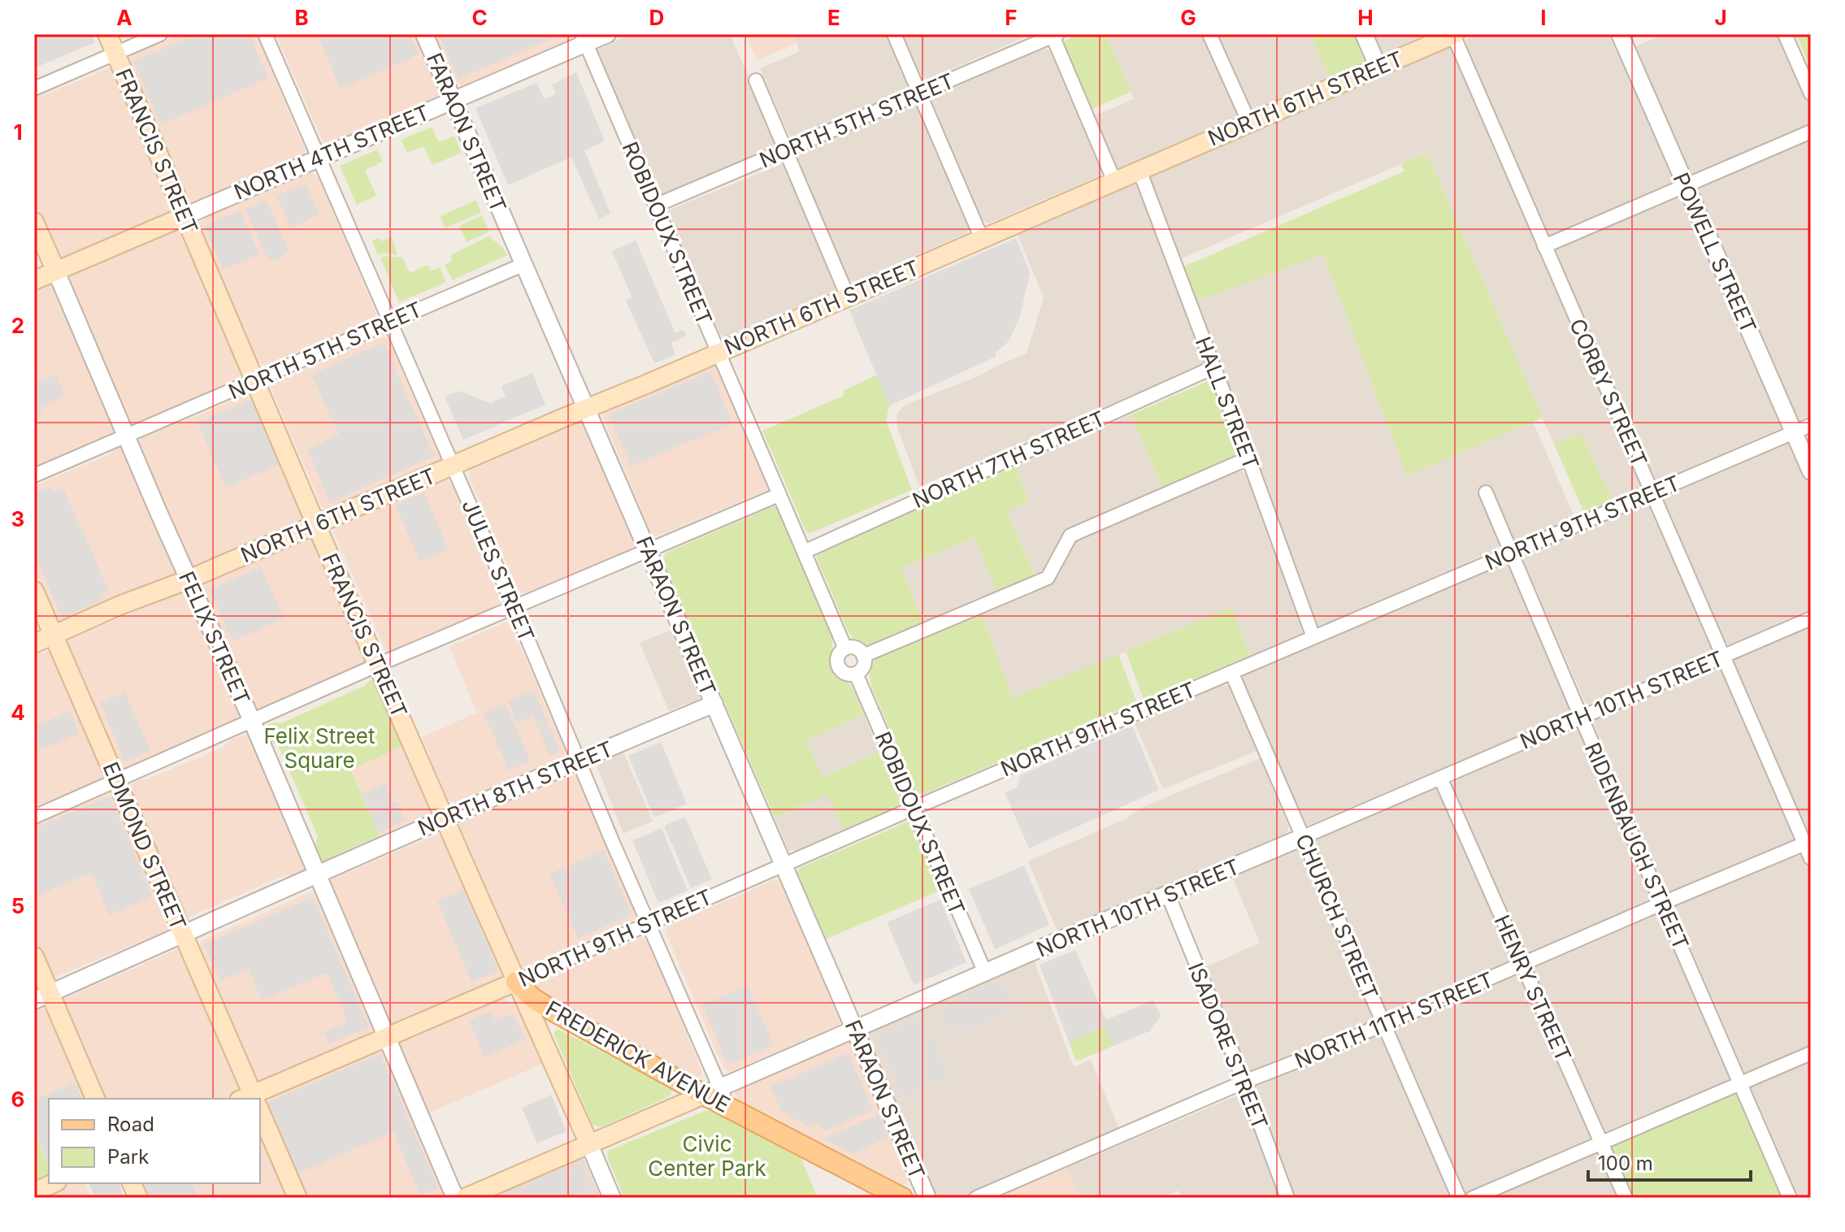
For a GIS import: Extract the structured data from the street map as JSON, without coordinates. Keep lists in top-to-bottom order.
{
  "streets": {
    "main road": [
      "NORTH 6TH STREET",
      "FRANCIS STREET",
      "NORTH 4TH STREET",
      "NORTH 9TH STREET",
      "FELIX STREET",
      "NORTH 10TH STREET",
      "EDMOND STREET",
      "FREDERICK AVENUE"
    ],
    "street": [
      "NORTH 5TH STREET",
      "FARAON STREET",
      "ROBIDOUX STREET",
      "POWELL STREET",
      "CORBY STREET",
      "HALL STREET",
      "NORTH 7TH STREET",
      "JULES STREET",
      "NORTH 8TH STREET",
      "RIDENBAUGH STREET",
      "CHURCH STREET",
      "HENRY STREET",
      "NORTH 11TH STREET",
      "ISADORE STREET"
    ]
  },
  "crossings": [
    ["NORTH 6TH STREET", "FARAON STREET"],
    ["NORTH 6TH STREET", "FRANCIS STREET"],
    ["NORTH 6TH STREET", "ROBIDOUX STREET"],
    ["NORTH 6TH STREET", "CORBY STREET"],
    ["NORTH 6TH STREET", "HALL STREET"],
    ["NORTH 6TH STREET", "JULES STREET"],
    ["NORTH 6TH STREET", "FELIX STREET"],
    ["NORTH 6TH STREET", "EDMOND STREET"],
    ["NORTH 5TH STREET", "FARAON STREET"],
    ["NORTH 5TH STREET", "FRANCIS STREET"],
    ["NORTH 5TH STREET", "ROBIDOUX STREET"],
    ["NORTH 5TH STREET", "JULES STREET"],
    ["NORTH 5TH STREET", "FELIX STREET"],
    ["FARAON STREET", "NORTH 4TH STREET"],
    ["FARAON STREET", "NORTH 9TH STREET"],
    ["FARAON STREET", "NORTH 10TH STREET"],
    ["FARAON STREET", "NORTH 8TH STREET"],
    ["FRANCIS STREET", "NORTH 4TH STREET"],
    ["FRANCIS STREET", "NORTH 9TH STREET"],
    ["FRANCIS STREET", "NORTH 10TH STREET"],
    ["FRANCIS STREET", "NORTH 8TH STREET"],
    ["FRANCIS STREET", "FREDERICK AVENUE"],
    ["NORTH 4TH STREET", "ROBIDOUX STREET"],
    ["NORTH 4TH STREET", "JULES STREET"],
    ["NORTH 4TH STREET", "FELIX STREET"],
    ["ROBIDOUX STREET", "NORTH 7TH STREET"],
    ["ROBIDOUX STREET", "NORTH 9TH STREET"],
    ["ROBIDOUX STREET", "NORTH 10TH STREET"],
    ["POWELL STREET", "NORTH 9TH STREET"],
    ["CORBY STREET", "NORTH 9TH STREET"],
    ["CORBY STREET", "NORTH 10TH STREET"],
    ["CORBY STREET", "NORTH 11TH STREET"],
    ["HALL STREET", "NORTH 7TH STREET"],
    ["HALL STREET", "NORTH 9TH STREET"],
    ["NORTH 9TH STREET", "JULES STREET"],
    ["NORTH 9TH STREET", "FELIX STREET"],
    ["NORTH 9TH STREET", "RIDENBAUGH STREET"],
    ["NORTH 9TH STREET", "CHURCH STREET"],
    ["NORTH 9TH STREET", "FREDERICK AVENUE"],
    ["JULES STREET", "NORTH 10TH STREET"],
    ["JULES STREET", "NORTH 8TH STREET"],
    ["JULES STREET", "FREDERICK AVENUE"],
    ["FELIX STREET", "NORTH 8TH STREET"],
    ["NORTH 10TH STREET", "RIDENBAUGH STREET"],
    ["NORTH 10TH STREET", "CHURCH STREET"],
    ["NORTH 10TH STREET", "HENRY STREET"],
    ["NORTH 10TH STREET", "ISADORE STREET"],
    ["NORTH 10TH STREET", "FREDERICK AVENUE"],
    ["NORTH 8TH STREET", "EDMOND STREET"],
    ["RIDENBAUGH STREET", "NORTH 11TH STREET"],
    ["CHURCH STREET", "NORTH 11TH STREET"],
    ["HENRY STREET", "NORTH 11TH STREET"],
    ["NORTH 11TH STREET", "ISADORE STREET"]
  ],
  "parks": ["Felix Street Square", "Civic Center Park"],
  "legend": ["Road", "Park"],
  "scale_bar": "100 m",
  "grid": {
    "columns": [
      "A",
      "B",
      "C",
      "D",
      "E",
      "F",
      "G",
      "H",
      "I",
      "J"
    ],
    "rows": [
      "1",
      "2",
      "3",
      "4",
      "5",
      "6"
    ]
  }
}
